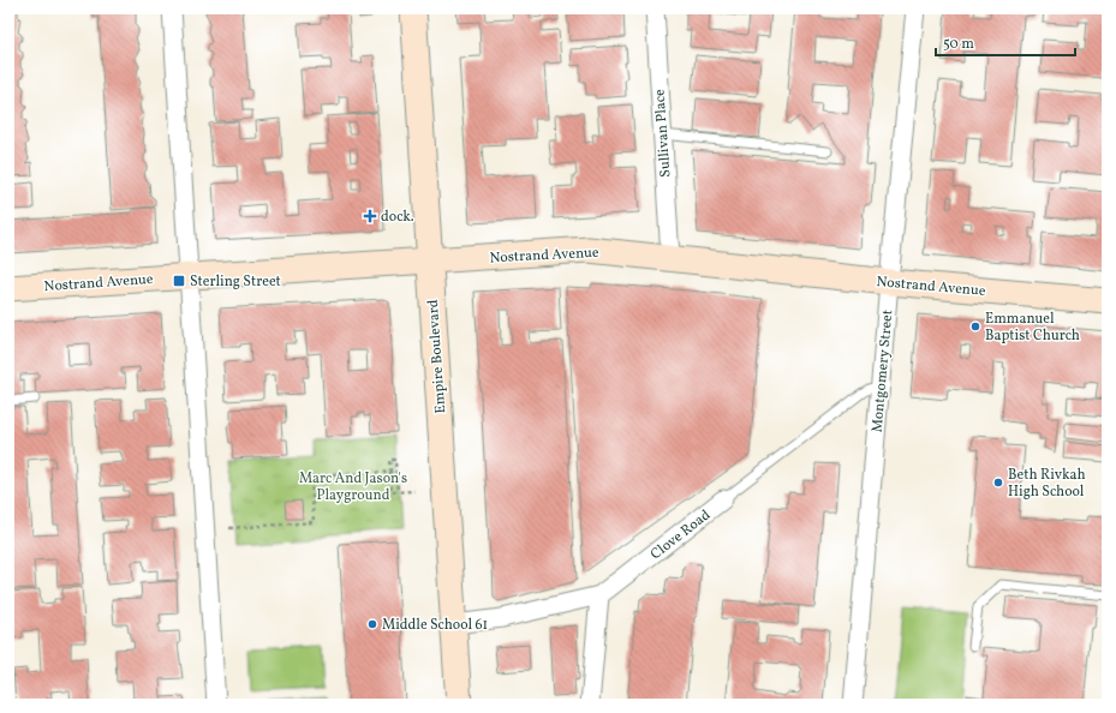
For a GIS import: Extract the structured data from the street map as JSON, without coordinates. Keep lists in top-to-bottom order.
{
  "streets": {
    "main road": ["Nostrand Avenue", "Empire Boulevard"],
    "street": ["Sullivan Place", "Montgomery Street", "Clove Road"]
  },
  "crossings": [
    ["Sullivan Place", "Nostrand Avenue"],
    ["Nostrand Avenue", "Empire Boulevard"],
    ["Nostrand Avenue", "Montgomery Street"],
    ["Empire Boulevard", "Clove Road"],
    ["Montgomery Street", "Clove Road"]
  ],
  "parks": ["Marc And Jason's Playground"],
  "places": {
    "health": ["dock."],
    "transit": ["Sterling Street"],
    "other": ["Emmanuel Baptist Church", "Beth Rivkah High School", "Middle School 61"]
  },
  "scale_bar": "50 m"
}
